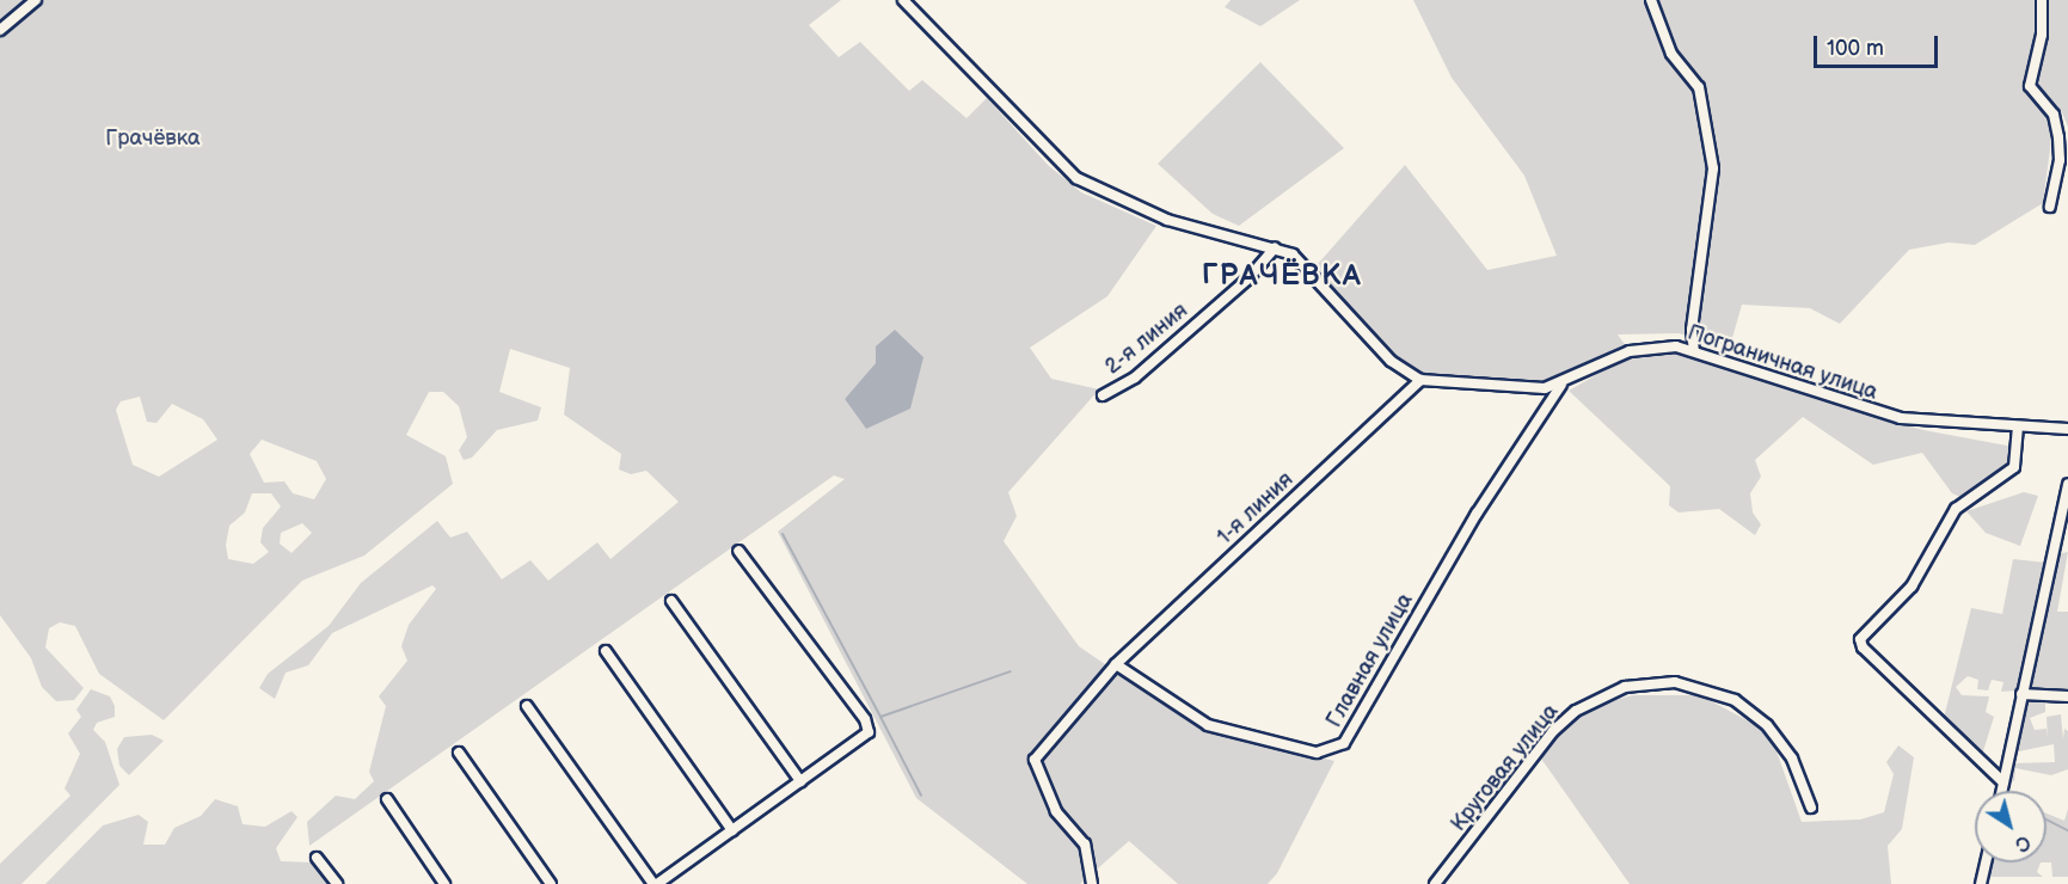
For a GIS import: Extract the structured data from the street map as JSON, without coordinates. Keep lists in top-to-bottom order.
{
  "streets": {
    "street": [
      "2-я линия",
      "Пограничная улица",
      "1-я линия",
      "Главная улица",
      "Круговая улица"
    ]
  },
  "crossings": [
    ["2-я линия", "Пограничная улица"],
    ["Пограничная улица", "1-я линия"],
    ["Пограничная улица", "Главная улица"],
    ["1-я линия", "Главная улица"]
  ],
  "districts": ["ГРАЧЁВКА"],
  "parks": ["Грачёвка"],
  "scale_bar": "100 m",
  "north": "bottom right"
}
